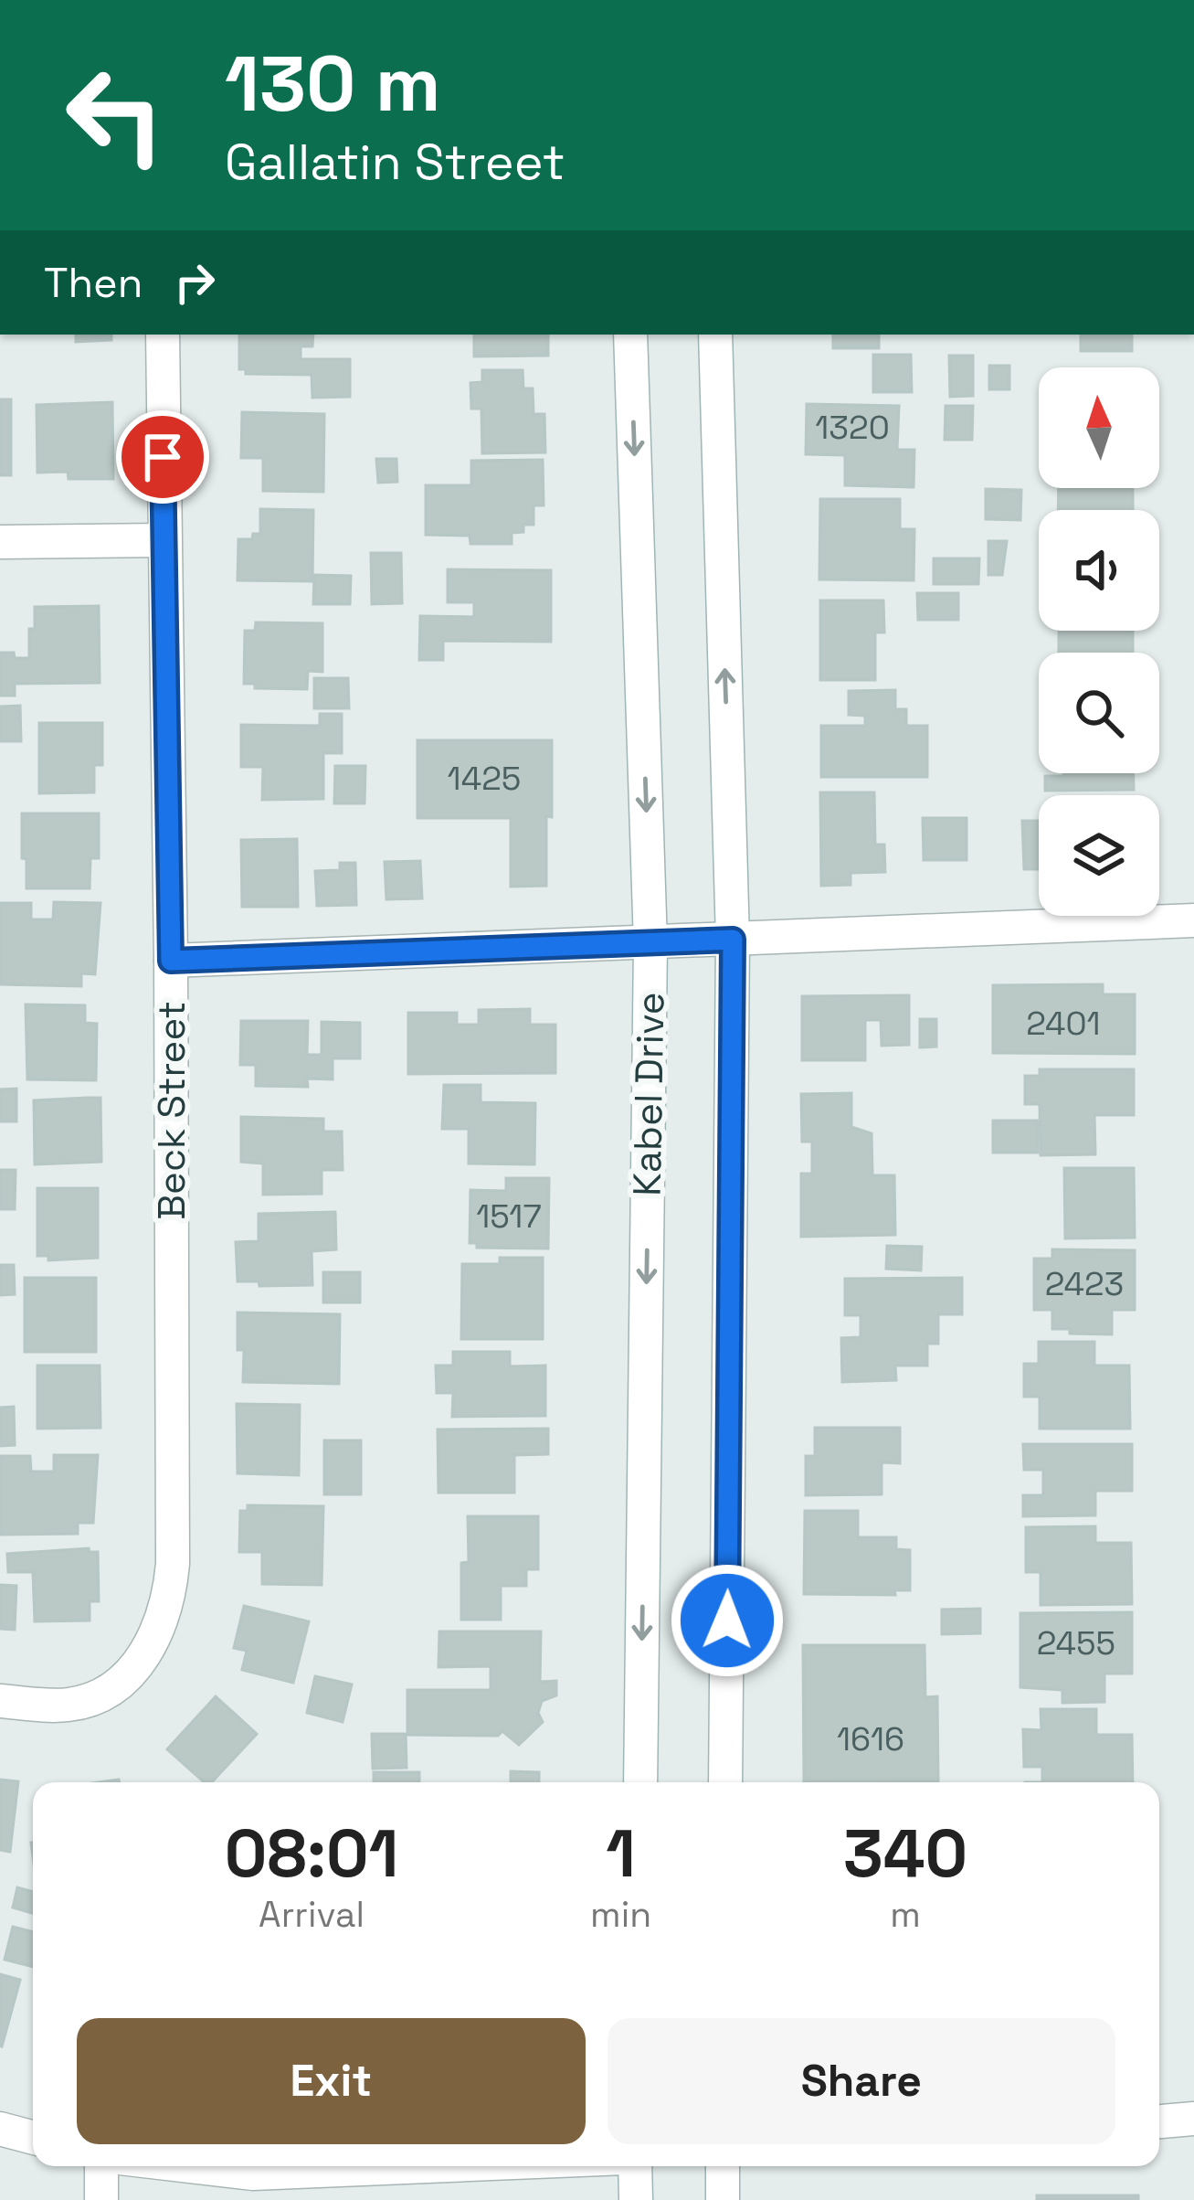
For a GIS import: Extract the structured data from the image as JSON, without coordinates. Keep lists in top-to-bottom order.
{
  "streets": {
    "street": ["Kabel Drive", "Beck Street"]
  },
  "house_numbers": [
    "1320",
    "1425",
    "2401",
    "1517",
    "2423",
    "2455",
    "1616"
  ],
  "north": "top",
  "page": {
    "turn": ["130 m", "Gallatin Street"],
    "then": "Then",
    "eta": [
      "08:01",
      "Arrival",
      "1",
      "min",
      "340",
      "m"
    ],
    "buttons": ["Exit", "Share"]
  }
}
